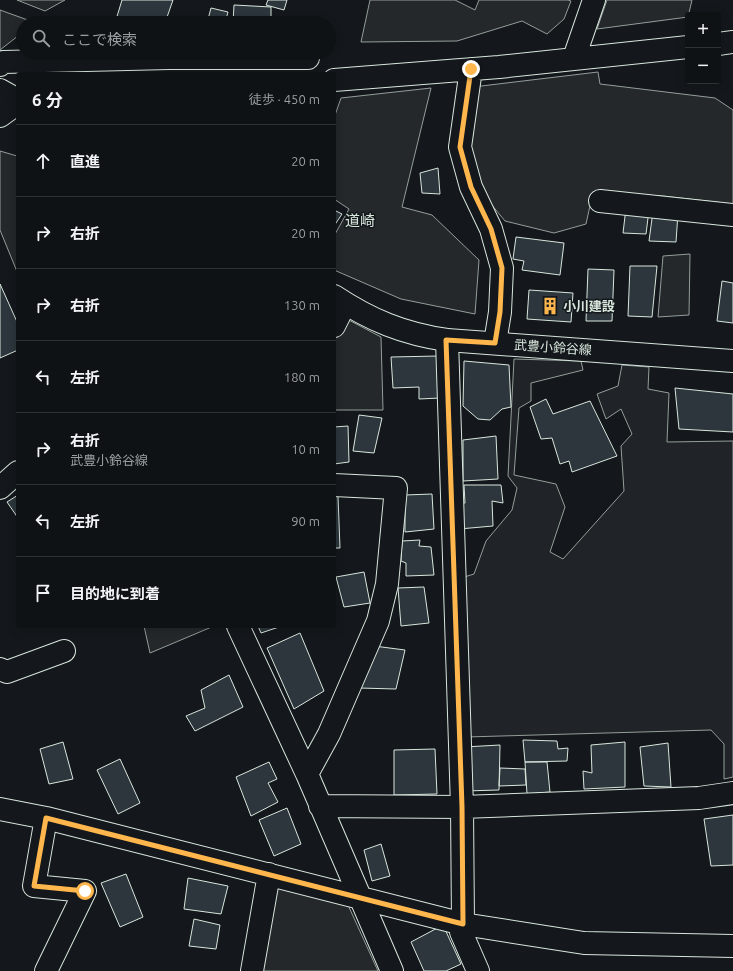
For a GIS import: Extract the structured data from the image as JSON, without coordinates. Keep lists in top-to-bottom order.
{
  "streets": {
    "street": ["武豊小鈴谷線"]
  },
  "districts": ["道崎"],
  "places": {
    "building": ["小川建設"]
  },
  "page": {
    "map_buttons": ["+", "−"],
    "search": "ここで検索",
    "heading": ["6 分", "徒歩 · 450 m"],
    "list": [
      ["直進", "20 m"],
      ["右折", "20 m"],
      ["右折", "130 m"],
      ["左折", "180 m"],
      ["右折", "武豊小鈴谷線", "10 m"],
      ["左折", "90 m"],
      "目的地に到着"
    ]
  }
}
